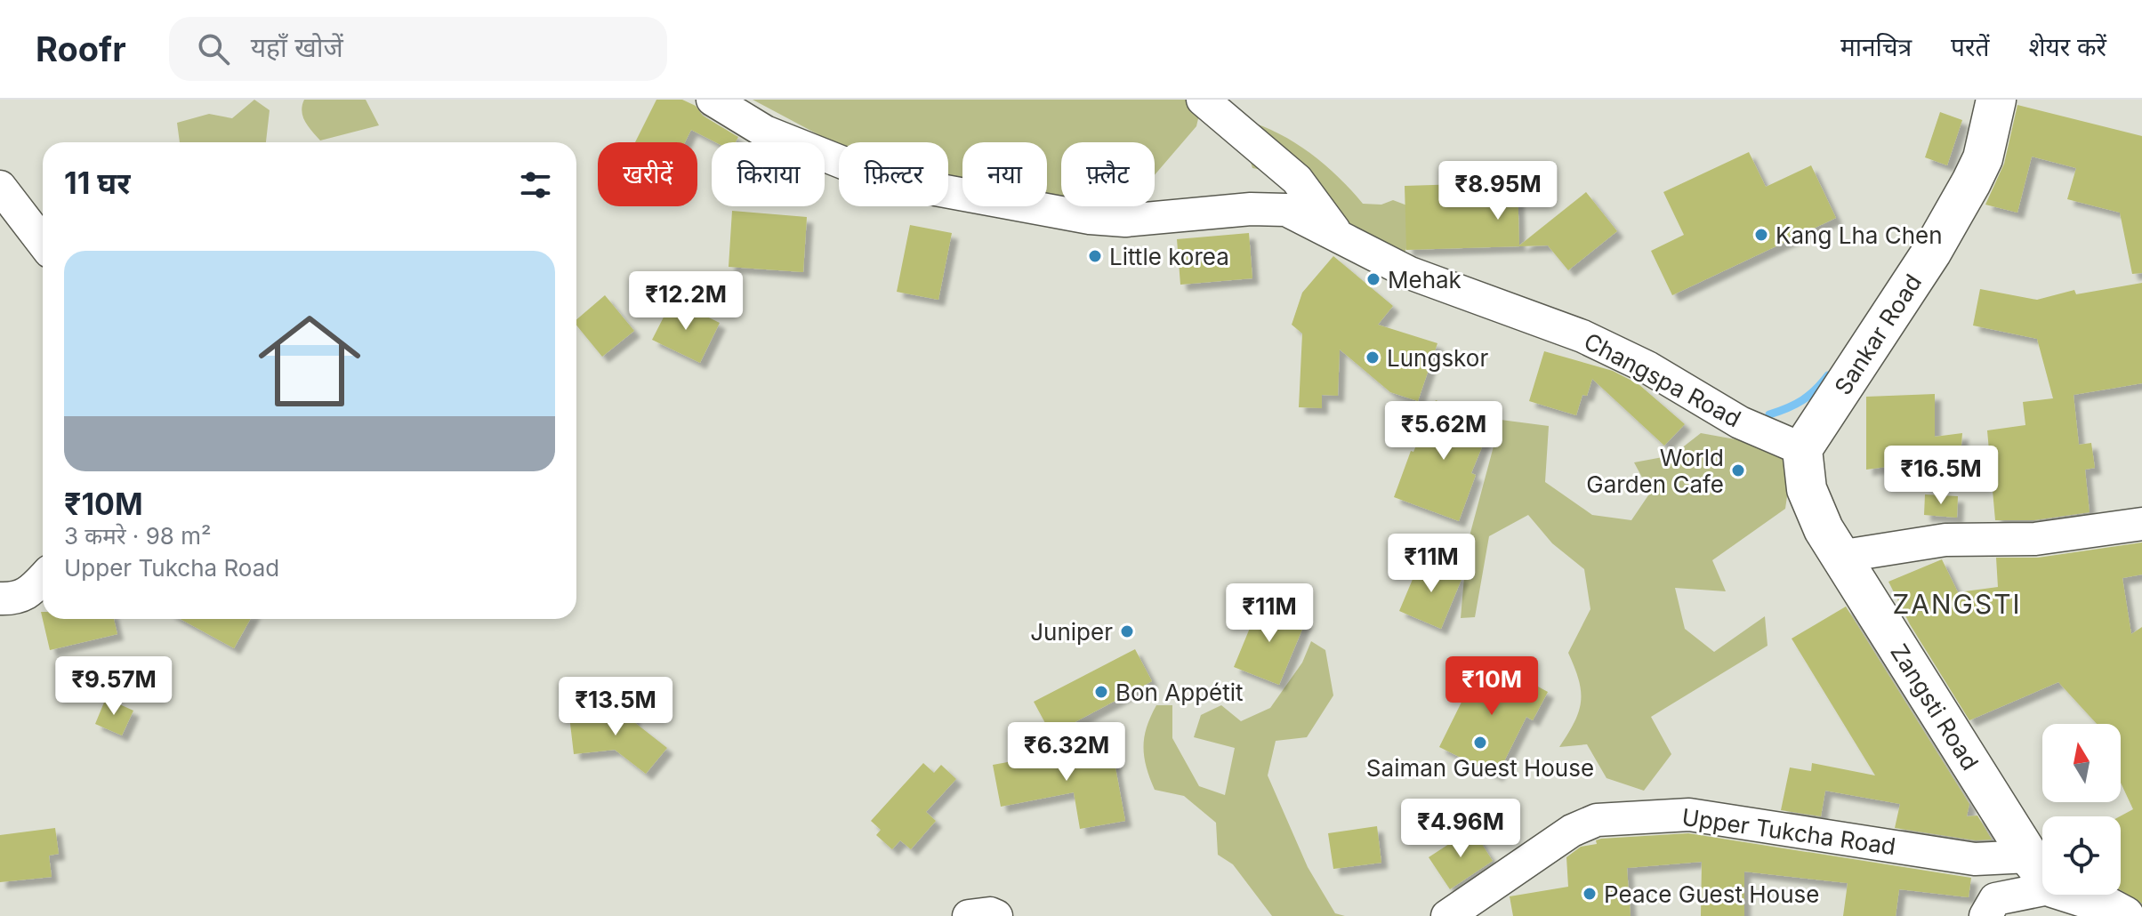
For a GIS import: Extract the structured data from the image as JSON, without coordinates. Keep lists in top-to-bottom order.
{
  "streets": {
    "main road": ["Sankar Road", "Zangsti Road"],
    "street": ["Changspa Road", "Upper Tukcha Road"]
  },
  "crossings": [
    ["Sankar Road", "Changspa Road"],
    ["Sankar Road", "Zangsti Road"],
    ["Changspa Road", "Zangsti Road"],
    ["Zangsti Road", "Upper Tukcha Road"]
  ],
  "districts": ["ZANGSTI"],
  "places": [
    "Kang Lha Chen",
    "Little korea",
    "Mehak",
    "Lungskor",
    "World Garden Cafe",
    "Juniper",
    "Bon Appétit",
    "Saiman Guest House",
    "Peace Guest House"
  ],
  "north": "top",
  "page": {
    "header": "Roofr",
    "search": "यहाँ खोजें",
    "nav": ["मानचित्र", "परतें", "शेयर करें"],
    "chip": [
      "खरीदें",
      "किराया",
      "फ़िल्टर",
      "नया",
      "फ़्लैट"
    ],
    "heading": "11 घर",
    "price": [
      "₹8.95M",
      "₹12.2M",
      "₹5.62M",
      "₹16.5M",
      "₹11M",
      "₹11M",
      "₹9.57M",
      "₹10M",
      "₹13.5M",
      "₹6.32M",
      "₹4.96M"
    ],
    "list": [
      {
        "name": "₹10M",
        "note": "3 कमरे · 98 m² · Upper Tukcha Road"
      }
    ]
  }
}
